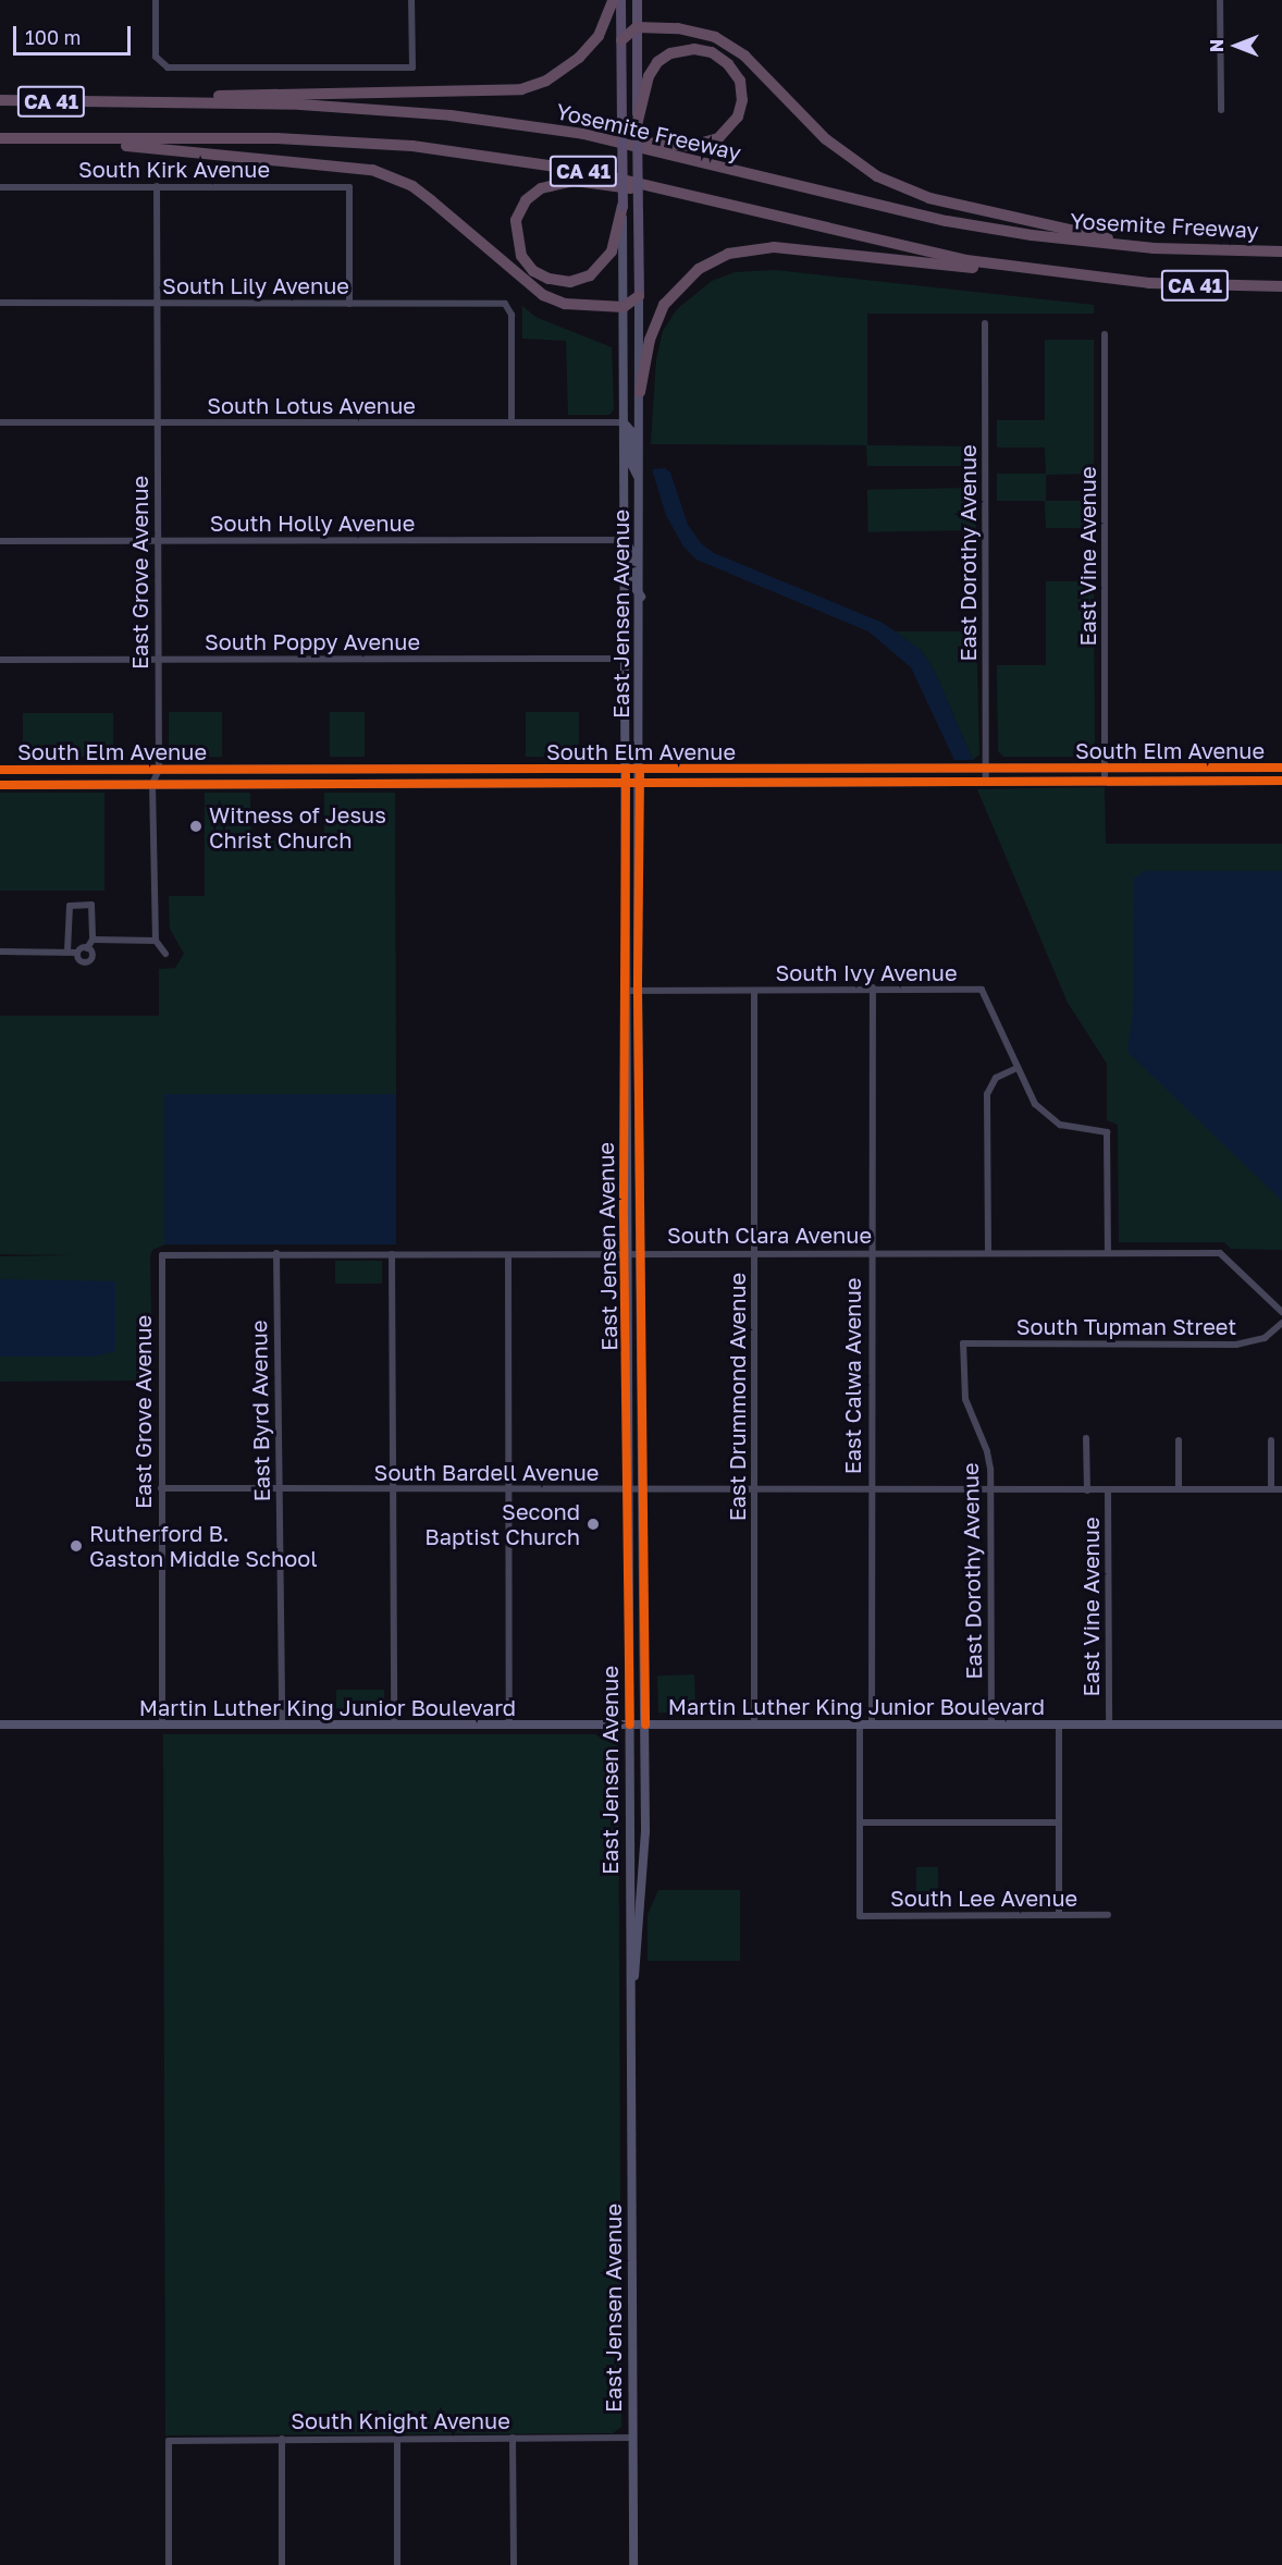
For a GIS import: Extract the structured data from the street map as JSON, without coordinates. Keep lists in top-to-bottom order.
{
  "streets": {
    "highway": ["CA 41", "Yosemite Freeway"],
    "main road": ["East Jensen Avenue", "South Elm Avenue", "Martin Luther King Junior Boulevard"],
    "street": [
      "South Kirk Avenue",
      "South Lily Avenue",
      "South Lotus Avenue",
      "South Holly Avenue",
      "East Dorothy Avenue",
      "East Vine Avenue",
      "East Grove Avenue",
      "South Poppy Avenue",
      "South Ivy Avenue",
      "South Clara Avenue",
      "South Tupman Street",
      "East Calwa Avenue",
      "East Drummond Avenue",
      "East Byrd Avenue",
      "South Bardell Avenue",
      "South Lee Avenue",
      "South Knight Avenue"
    ]
  },
  "crossings": [
    ["South Kirk Avenue", "South Lily Avenue"],
    ["South Kirk Avenue", "East Grove Avenue"],
    ["South Lily Avenue", "South Lotus Avenue"],
    ["South Lily Avenue", "East Grove Avenue"],
    ["South Lotus Avenue", "East Grove Avenue"],
    ["South Lotus Avenue", "East Jensen Avenue"],
    ["South Holly Avenue", "East Grove Avenue"],
    ["South Holly Avenue", "East Jensen Avenue"],
    ["East Dorothy Avenue", "South Elm Avenue"],
    ["East Dorothy Avenue", "South Tupman Street"],
    ["East Dorothy Avenue", "South Bardell Avenue"],
    ["East Dorothy Avenue", "Martin Luther King Junior Boulevard"],
    ["East Vine Avenue", "South Elm Avenue"],
    ["East Vine Avenue", "South Bardell Avenue"],
    ["East Vine Avenue", "Martin Luther King Junior Boulevard"],
    ["East Grove Avenue", "South Poppy Avenue"],
    ["East Grove Avenue", "South Elm Avenue"],
    ["East Grove Avenue", "South Clara Avenue"],
    ["East Grove Avenue", "South Bardell Avenue"],
    ["East Grove Avenue", "Martin Luther King Junior Boulevard"],
    ["East Jensen Avenue", "South Poppy Avenue"],
    ["East Jensen Avenue", "South Elm Avenue"],
    ["East Jensen Avenue", "South Ivy Avenue"],
    ["East Jensen Avenue", "South Clara Avenue"],
    ["East Jensen Avenue", "South Bardell Avenue"],
    ["East Jensen Avenue", "Martin Luther King Junior Boulevard"],
    ["East Jensen Avenue", "South Knight Avenue"],
    ["South Ivy Avenue", "South Clara Avenue"],
    ["South Ivy Avenue", "East Calwa Avenue"],
    ["South Ivy Avenue", "East Drummond Avenue"],
    ["South Clara Avenue", "East Calwa Avenue"],
    ["South Clara Avenue", "East Drummond Avenue"],
    ["South Clara Avenue", "East Byrd Avenue"],
    ["East Calwa Avenue", "South Bardell Avenue"],
    ["East Calwa Avenue", "Martin Luther King Junior Boulevard"],
    ["East Drummond Avenue", "South Bardell Avenue"],
    ["East Drummond Avenue", "Martin Luther King Junior Boulevard"],
    ["East Byrd Avenue", "South Bardell Avenue"],
    ["East Byrd Avenue", "Martin Luther King Junior Boulevard"]
  ],
  "places": ["Witness of Jesus Christ Church", "Second Baptist Church", "Rutherford B. Gaston Middle School"],
  "scale_bar": "100 m",
  "north": "left"
}
